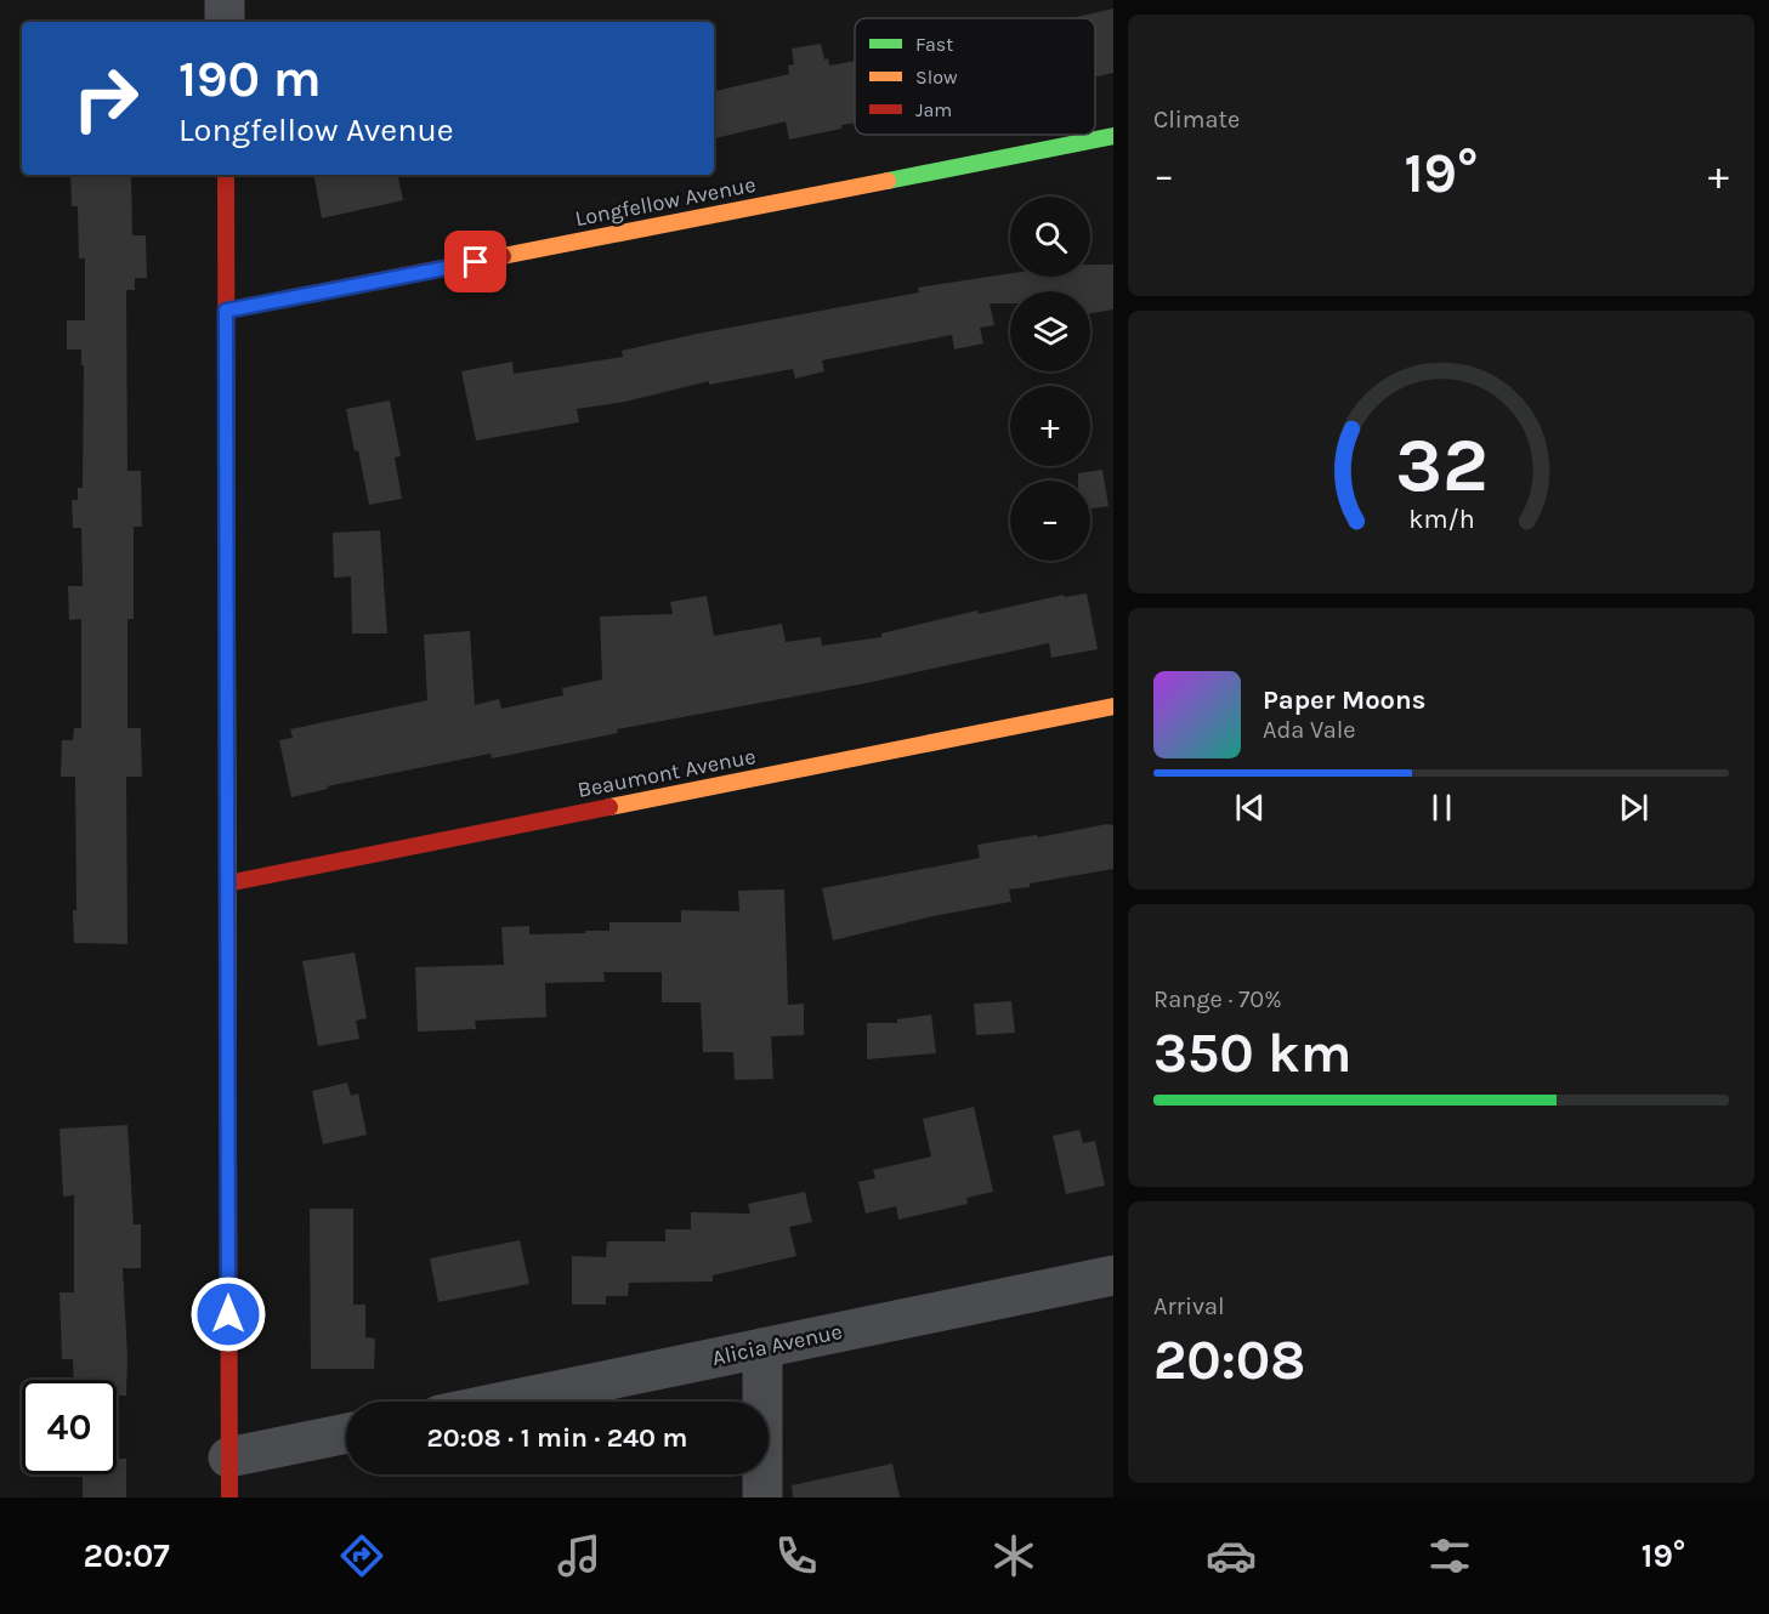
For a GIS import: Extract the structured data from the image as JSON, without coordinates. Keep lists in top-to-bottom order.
{
  "streets": {
    "street": ["Longfellow Avenue", "Beaumont Avenue", "Alicia Avenue"]
  },
  "legend": ["Fast", "Slow", "Jam"],
  "page": {
    "tile": [
      "Climate",
      ["Range · 70%", "350 km"],
      ["Arrival", "20:08"]
    ],
    "turn": ["190 m", "Longfellow Avenue"],
    "heat": ["−", "19°", "+"],
    "map_buttons": ["+", "−"],
    "song": ["Paper Moons", "Ada Vale"],
    "limit": "40",
    "trip": "20:08 · 1 min · 240 m",
    "tabs": ["20:07", "19°"],
    "gauge": ["32", "km/h"]
  }
}
